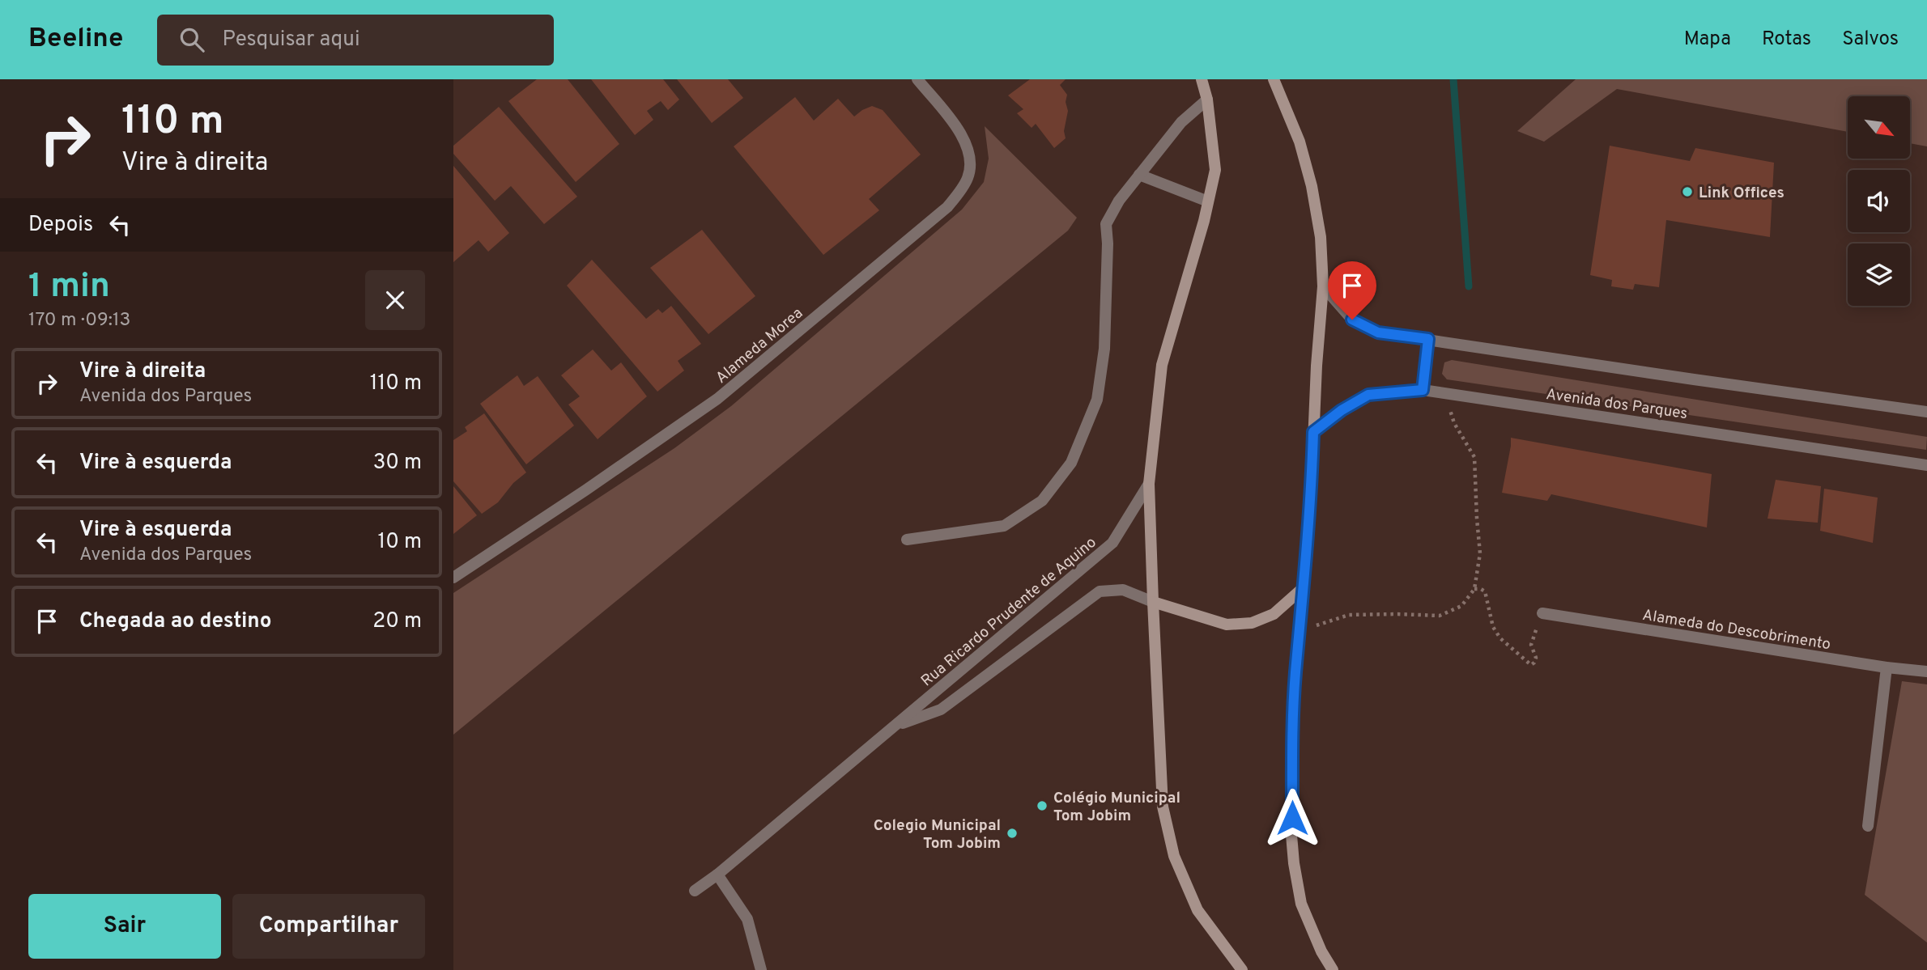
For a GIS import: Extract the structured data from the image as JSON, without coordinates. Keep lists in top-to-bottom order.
{
  "streets": {
    "street": [
      "Alameda Morea",
      "Avenida dos Parques",
      "Rua Ricardo Prudente de Aquino",
      "Alameda do Descobrimento"
    ]
  },
  "places": ["Link Offices", "Colégio Municipal Tom Jobim", "Colegio Municipal Tom Jobim"],
  "north": "bottom right",
  "page": {
    "header": "Beeline",
    "search": "Pesquisar aqui",
    "nav": ["Mapa", "Rotas", "Salvos"],
    "turn": ["110 m", "Vire à direita"],
    "then": "Depois",
    "heading": ["1 min", "170 m · 09:13"],
    "list": [
      {
        "name": "Vire à direita",
        "note": "Avenida dos Parques",
        "value": "110 m"
      },
      {
        "name": "Vire à esquerda",
        "value": "30 m"
      },
      {
        "name": "Vire à esquerda",
        "note": "Avenida dos Parques",
        "value": "10 m"
      },
      {
        "name": "Chegada ao destino",
        "value": "20 m"
      }
    ],
    "buttons": ["Sair", "Compartilhar"]
  }
}
